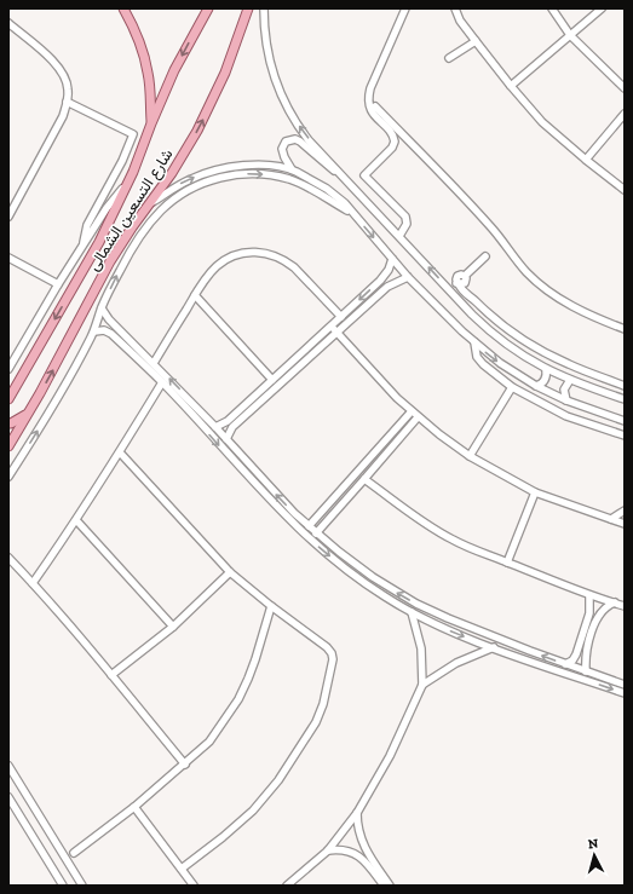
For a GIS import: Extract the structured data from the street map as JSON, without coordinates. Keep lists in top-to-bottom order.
{
  "streets": {
    "main road": ["شارع التسعين الشمالى"]
  },
  "north": "top"
}
